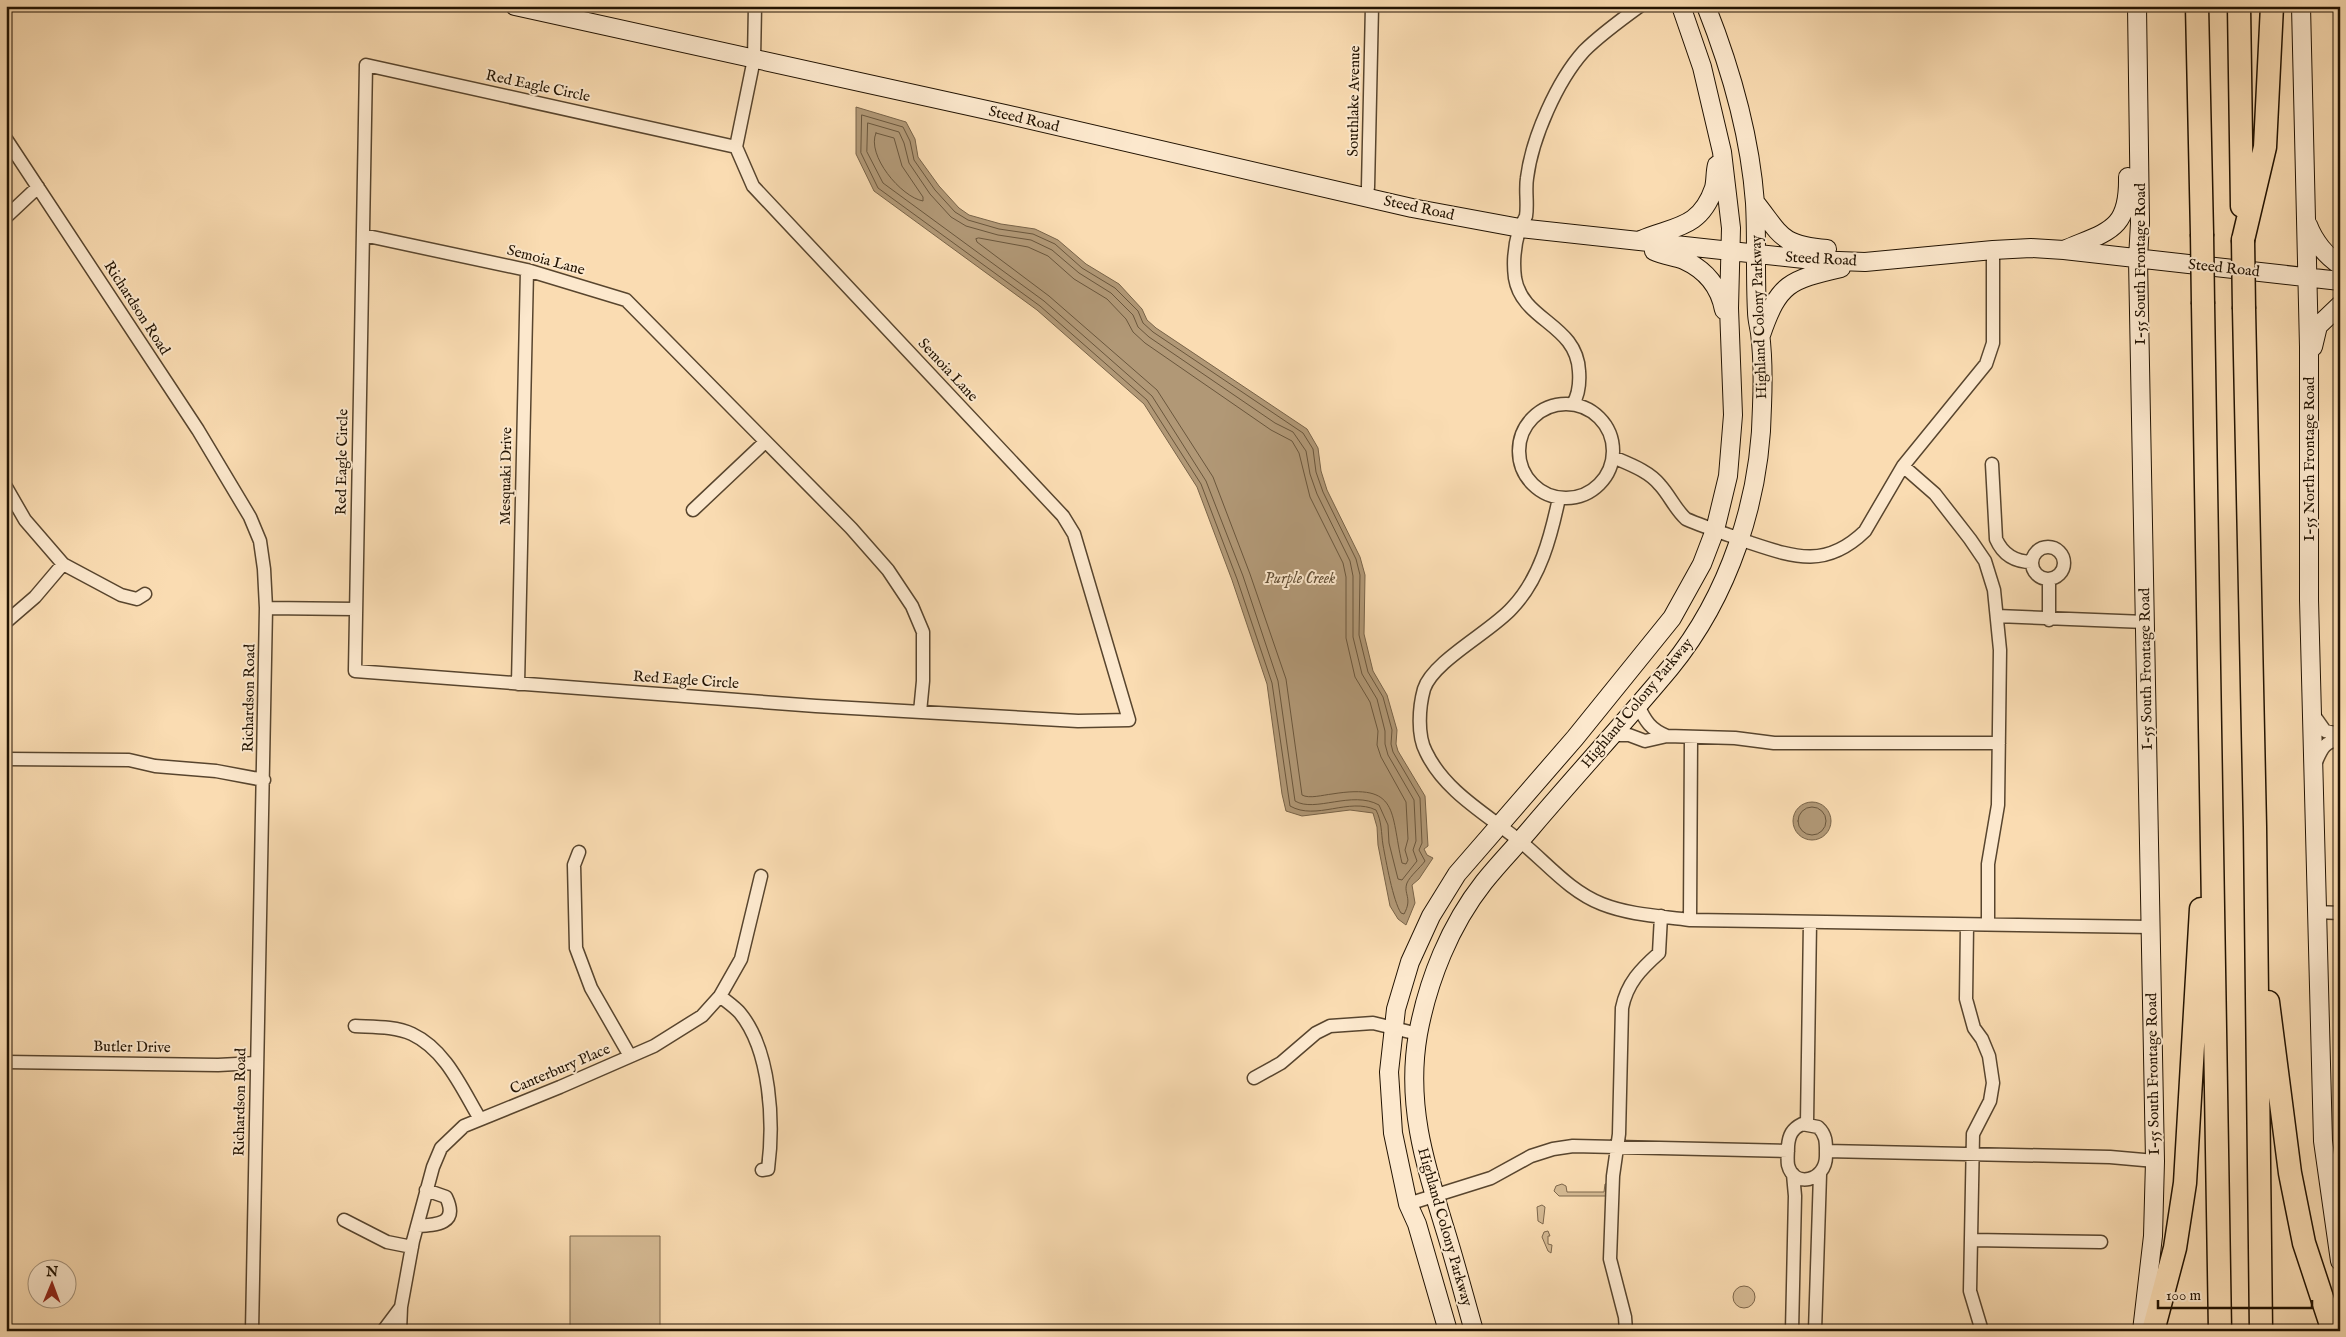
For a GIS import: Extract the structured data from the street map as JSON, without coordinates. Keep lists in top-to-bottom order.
{
  "streets": {
    "street": [
      "Red Eagle Circle",
      "Southlake Avenue",
      "Steed Road",
      "Semoia Lane",
      "I-55 South Frontage Road",
      "Richardson Road",
      "Highland Colony Parkway",
      "I-55 North Frontage Road",
      "Mesquaki Drive",
      "Butler Drive",
      "Canterbury Place"
    ]
  },
  "crossings": [
    ["Red Eagle Circle", "Semoia Lane"],
    ["Red Eagle Circle", "Mesquaki Drive"],
    ["Southlake Avenue", "Steed Road"],
    ["Steed Road", "I-55 South Frontage Road"],
    ["Steed Road", "Highland Colony Parkway"],
    ["Steed Road", "I-55 North Frontage Road"],
    ["Semoia Lane", "Mesquaki Drive"],
    ["Richardson Road", "Butler Drive"]
  ],
  "water": ["Purple Creek"],
  "scale_bar": "100 m",
  "north": "top"
}
